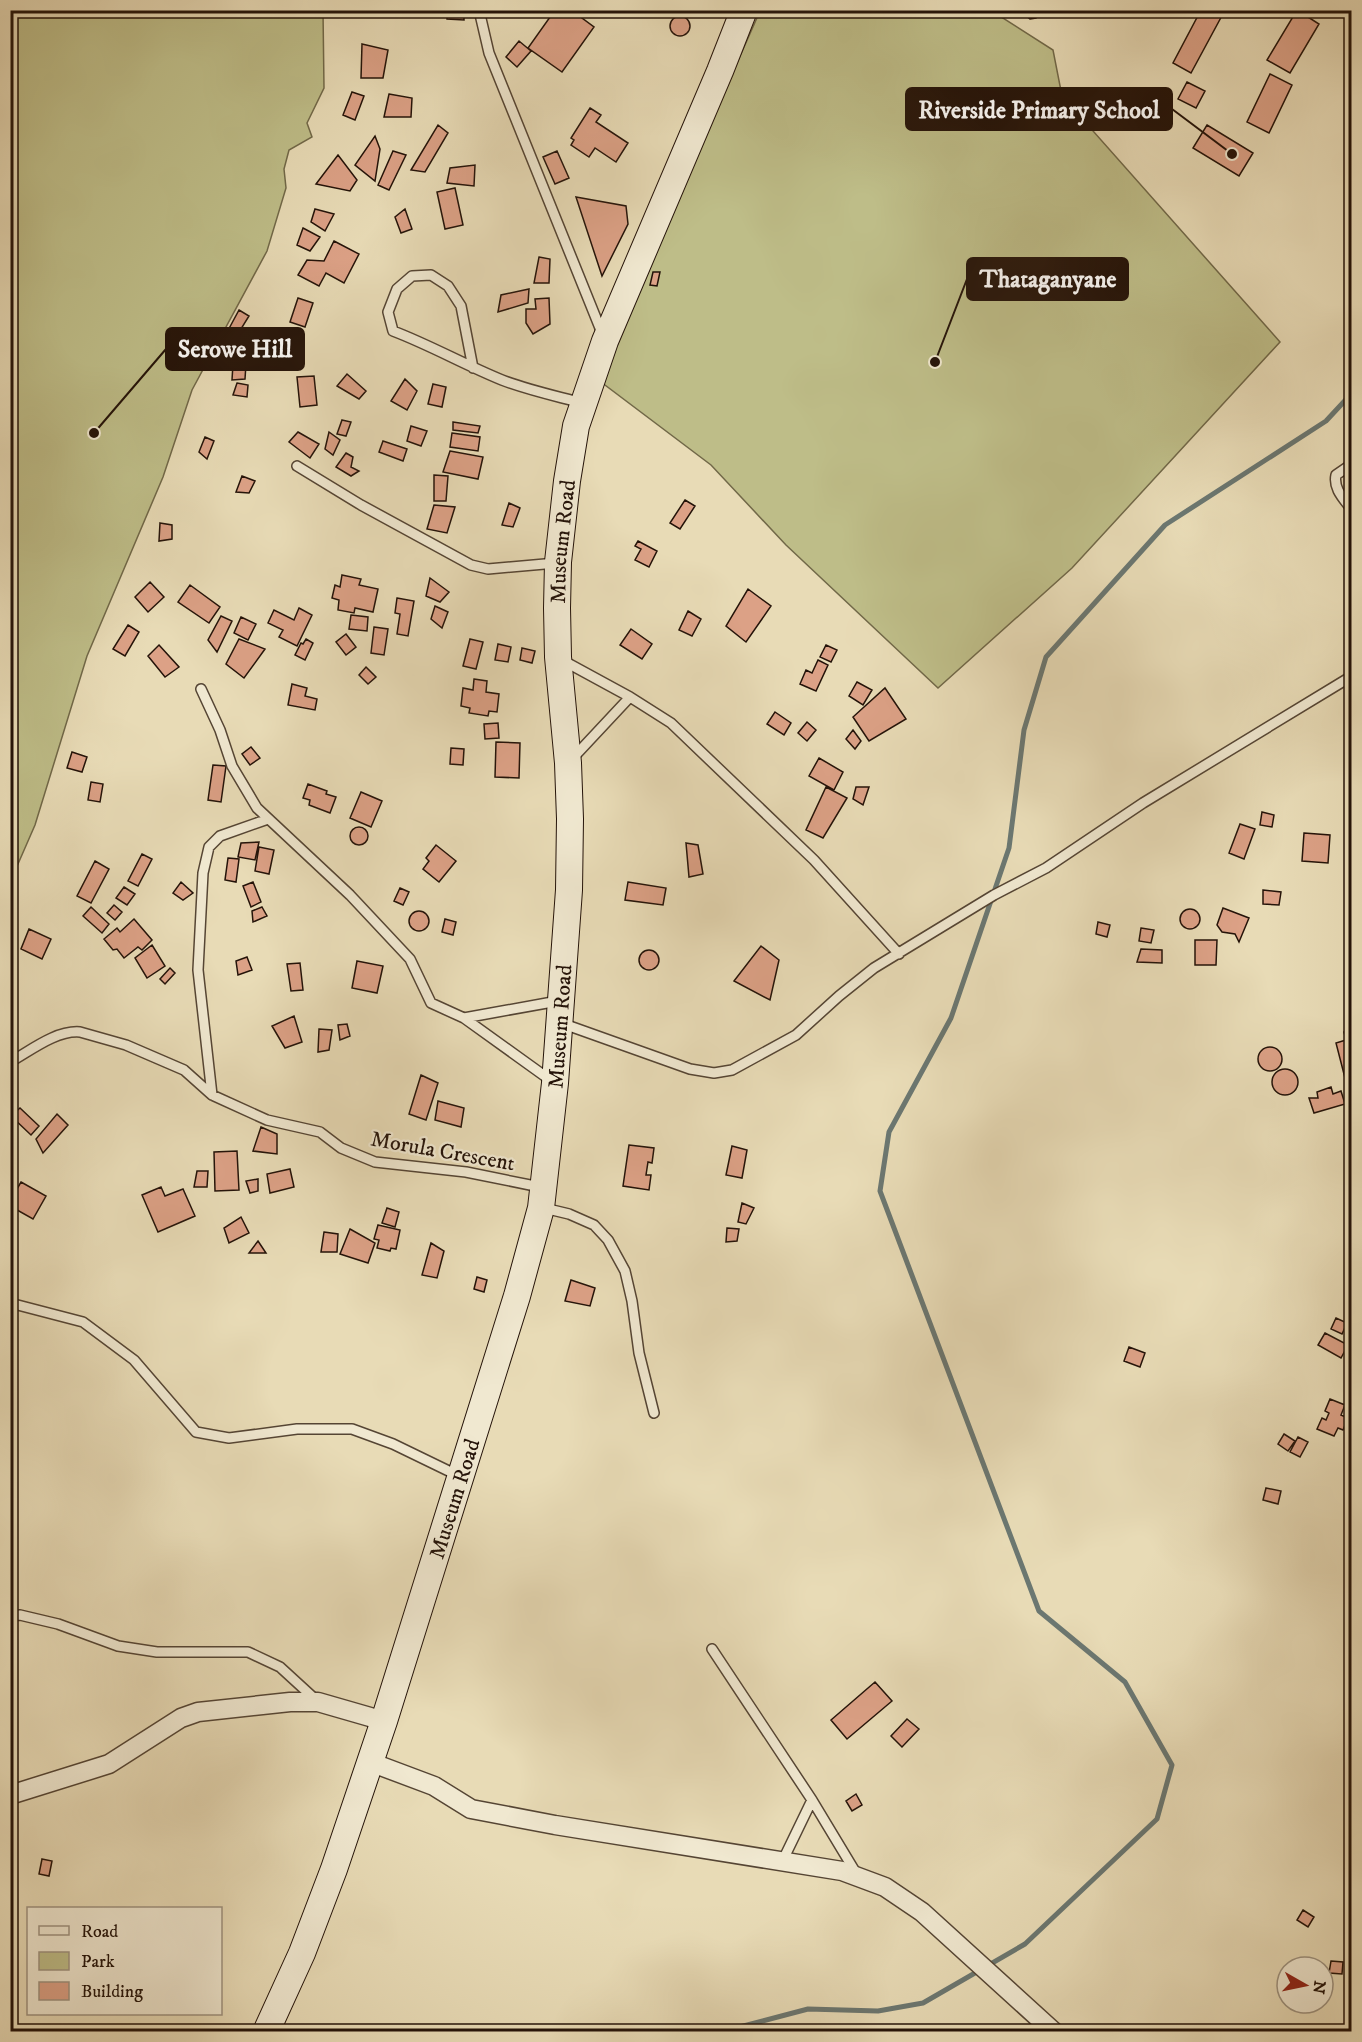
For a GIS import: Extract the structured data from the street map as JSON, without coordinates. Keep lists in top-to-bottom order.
{
  "streets": {
    "street": ["Museum Road"],
    "lane": ["Morula Crescent"]
  },
  "crossings": [
    ["Museum Road", "Morula Crescent"]
  ],
  "places": ["Riverside Primary School", "Thataganyane", "Serowe Hill"],
  "legend": ["Road", "Park", "Building"],
  "north": "right"
}
